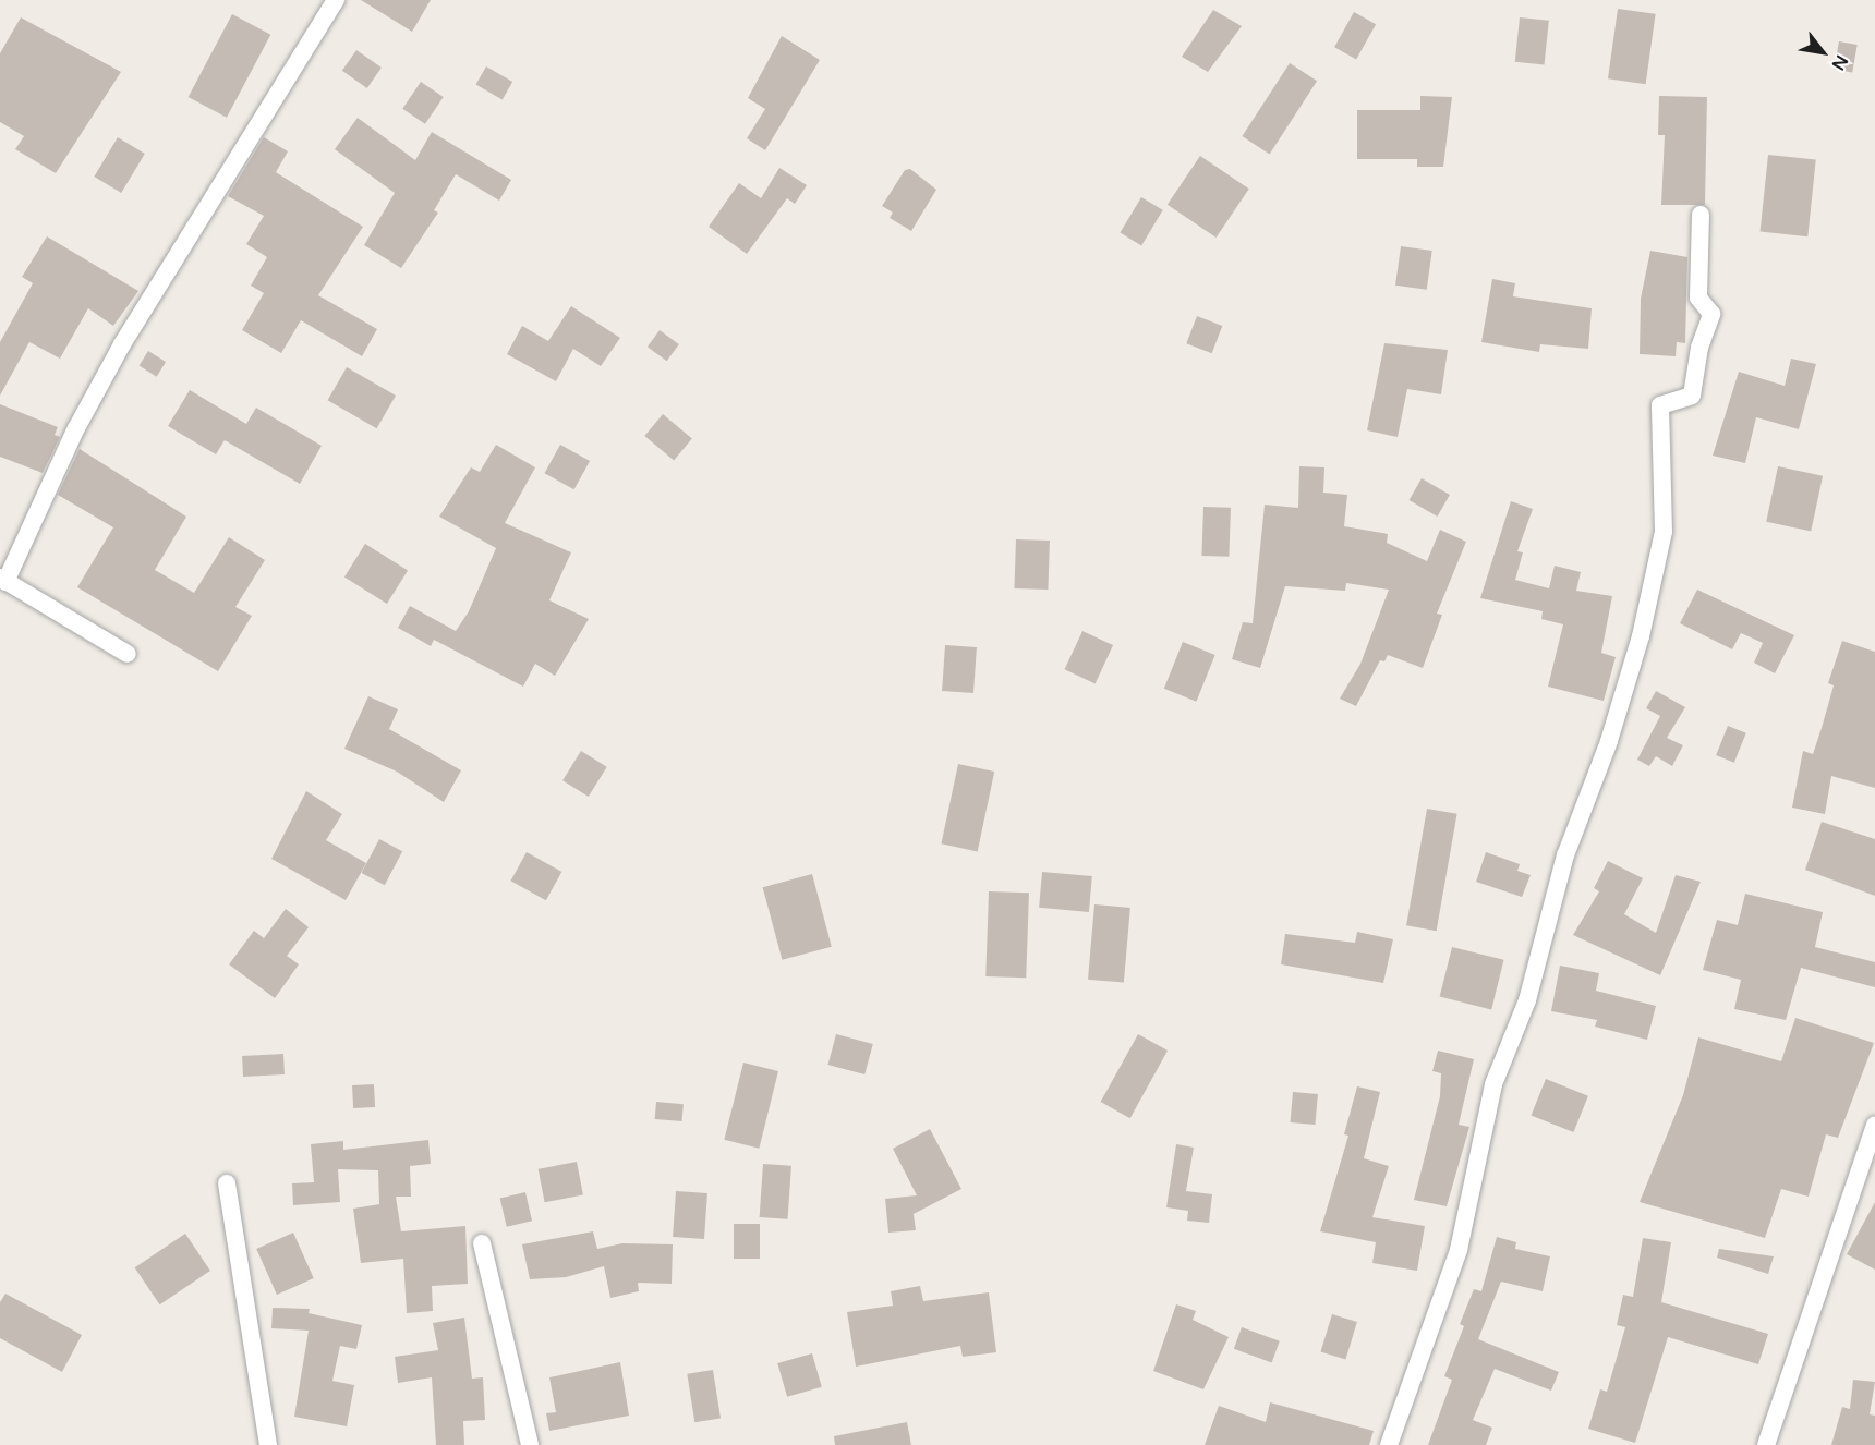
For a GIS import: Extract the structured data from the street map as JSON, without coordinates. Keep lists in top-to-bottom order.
{
  "north": "bottom right"
}
